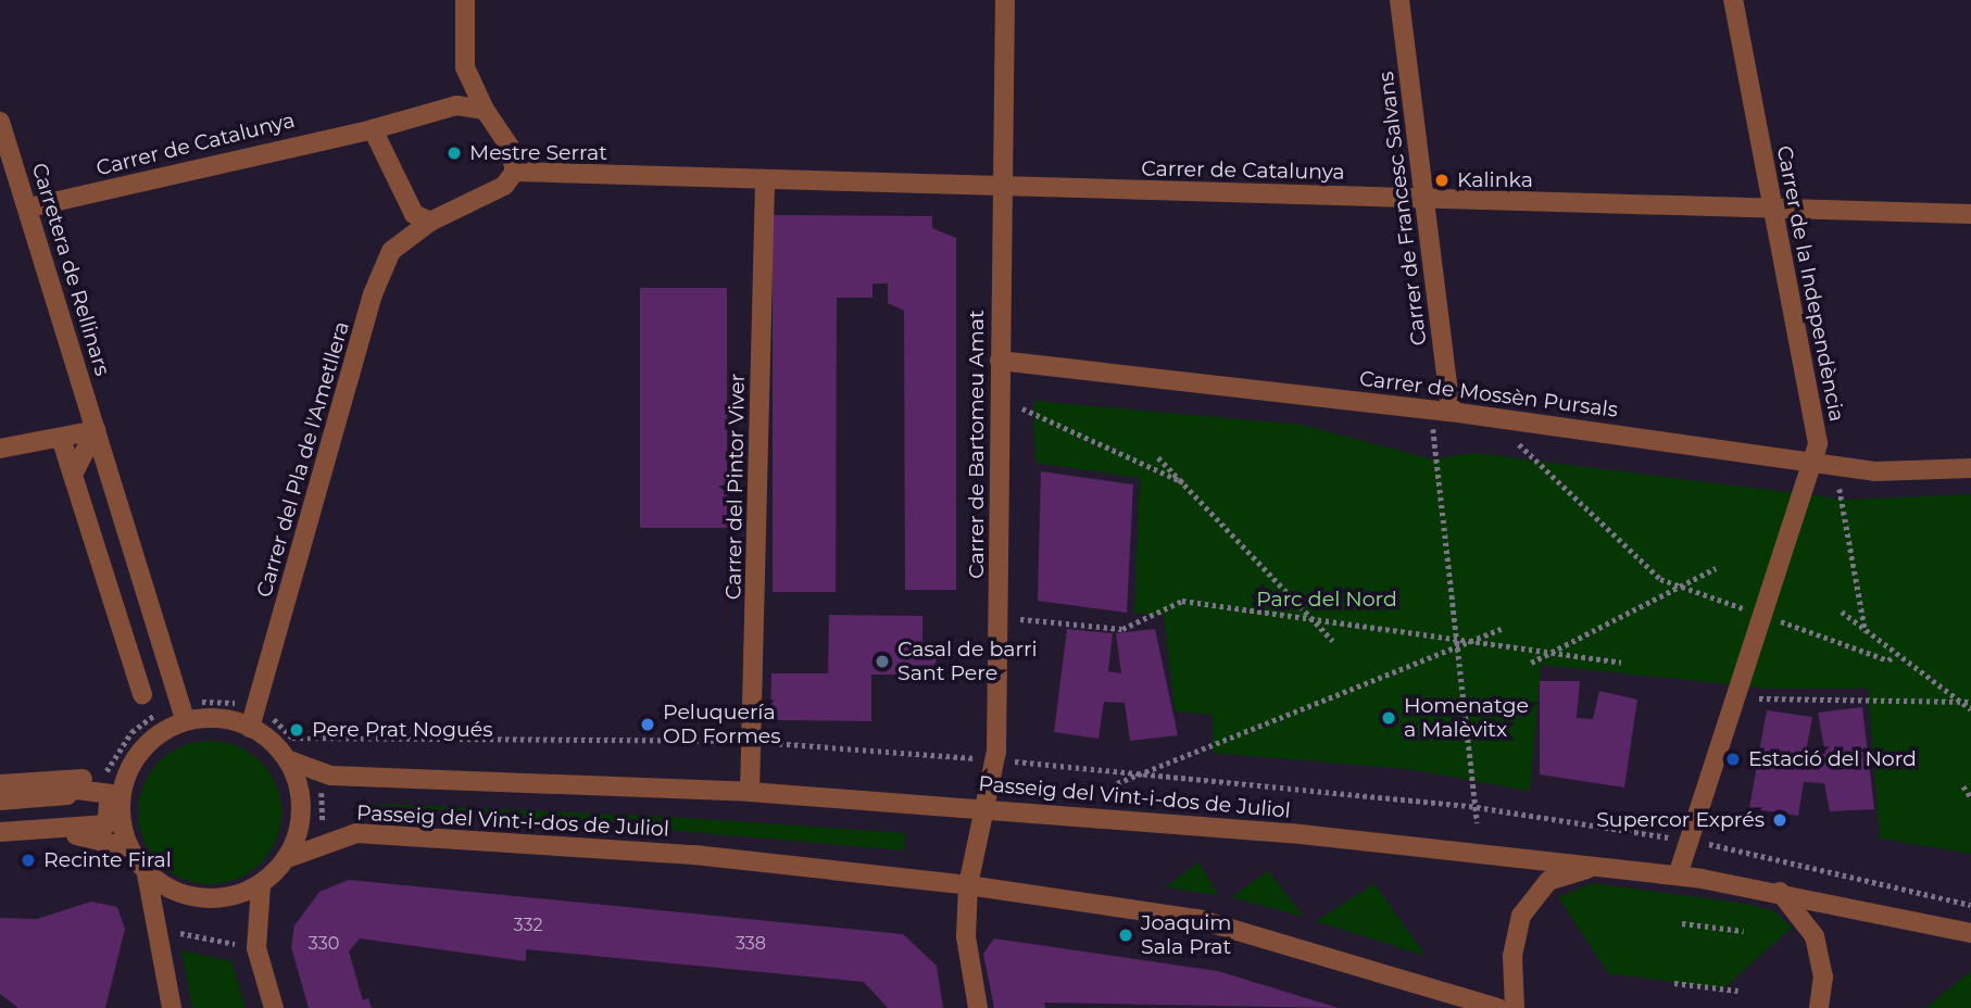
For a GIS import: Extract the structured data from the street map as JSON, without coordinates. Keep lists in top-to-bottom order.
{
  "streets": {
    "street": [
      "Carrer de Catalunya",
      "Carrer de Francesc Salvans",
      "Carretera de Rellinars",
      "Carrer de la Independència",
      "Carrer de Mossèn Pursals",
      "Carrer de Bartomeu Amat",
      "Carrer del Pla de l'Ametllera",
      "Carrer del Pintor Viver",
      "Passeig del Vint-i-dos de Juliol"
    ]
  },
  "crossings": [
    ["Carrer de Catalunya", "Carrer de Francesc Salvans"],
    ["Carrer de Catalunya", "Carretera de Rellinars"],
    ["Carrer de Catalunya", "Carrer de la Independència"],
    ["Carrer de Catalunya", "Carrer de Bartomeu Amat"],
    ["Carrer de Catalunya", "Carrer del Pla de l'Ametllera"],
    ["Carrer de Catalunya", "Carrer del Pintor Viver"],
    ["Carrer de Francesc Salvans", "Carrer de Mossèn Pursals"],
    ["Carretera de Rellinars", "Carrer del Pla de l'Ametllera"],
    ["Carretera de Rellinars", "Passeig del Vint-i-dos de Juliol"],
    ["Carrer de la Independència", "Carrer de Mossèn Pursals"],
    ["Carrer de la Independència", "Passeig del Vint-i-dos de Juliol"],
    ["Carrer de Mossèn Pursals", "Carrer de Bartomeu Amat"],
    ["Carrer de Bartomeu Amat", "Passeig del Vint-i-dos de Juliol"],
    ["Carrer del Pla de l'Ametllera", "Passeig del Vint-i-dos de Juliol"],
    ["Carrer del Pintor Viver", "Passeig del Vint-i-dos de Juliol"]
  ],
  "parks": ["Parc del Nord"],
  "places": [
    "Mestre Serrat",
    "Kalinka",
    "Casal de barri Sant Pere",
    "Homenatge a Malèvitx",
    "Peluquería OD Formes",
    "Pere Prat Nogués",
    "Estació del Nord",
    "Supercor Exprés",
    "Recinte Firal",
    "Joaquim Sala Prat"
  ],
  "house_numbers": ["332", "330", "338"]
}
